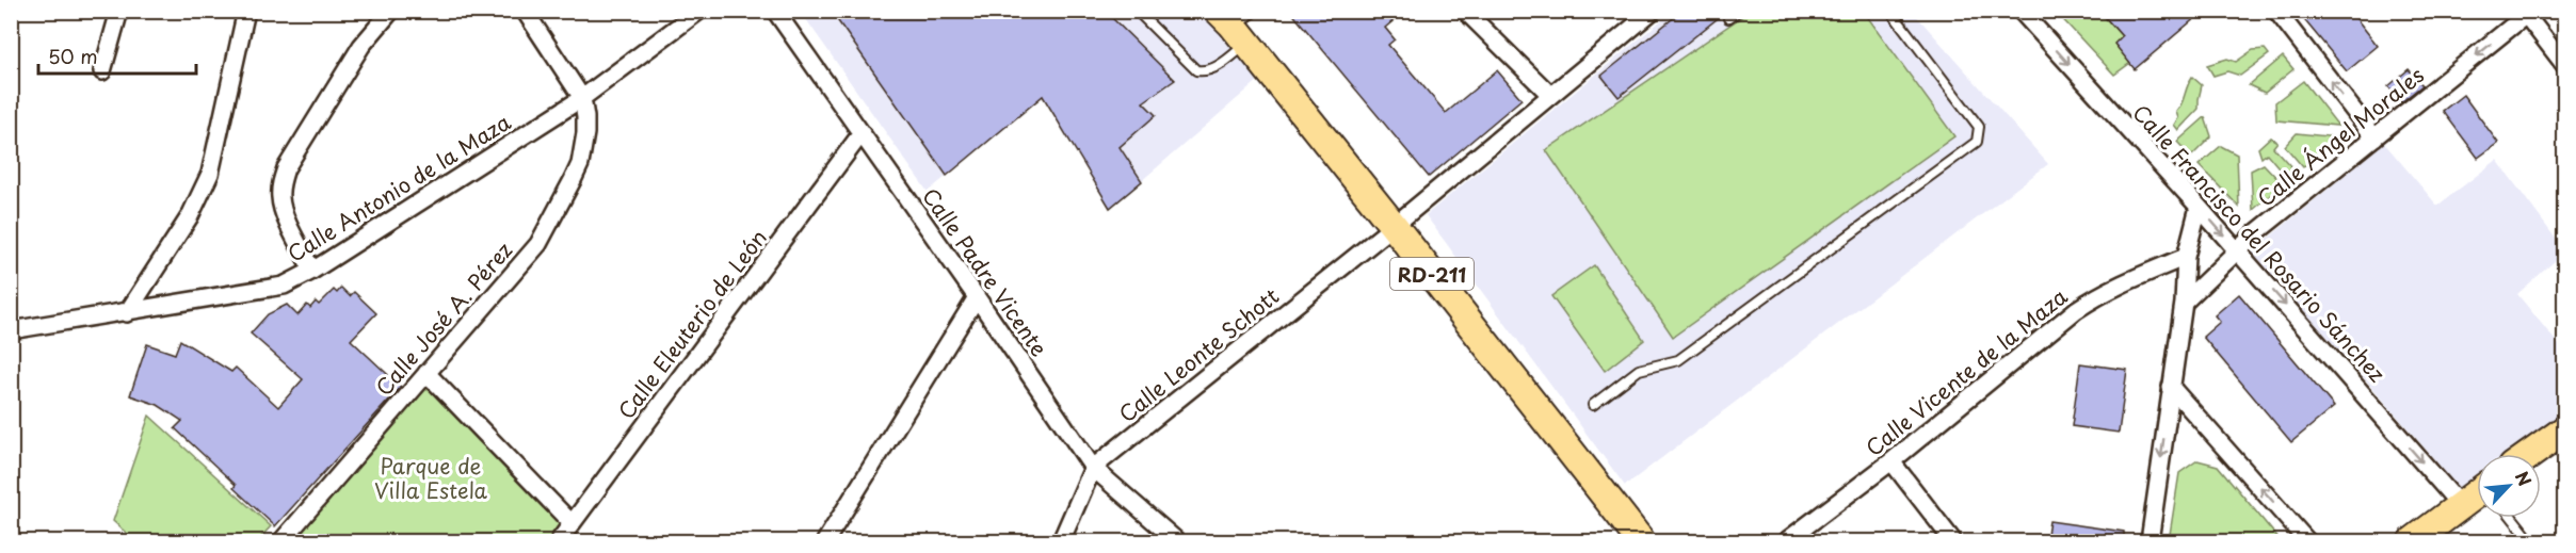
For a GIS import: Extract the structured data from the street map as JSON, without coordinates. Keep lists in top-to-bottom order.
{
  "streets": {
    "main road": ["RD-211"],
    "street": [
      "Calle Ángel Morales",
      "Calle Antonio de la Maza",
      "Calle Francisco del Rosario Sánchez",
      "Calle Padre Vicente",
      "Calle José A. Pérez",
      "Calle Eleuterio de León",
      "Calle Leonte Schott",
      "Calle Vicente de la Maza"
    ]
  },
  "crossings": [
    ["Calle Ángel Morales", "Calle Francisco del Rosario Sánchez"],
    ["Calle Antonio de la Maza", "Calle José A. Pérez"],
    ["Calle Padre Vicente", "Calle Eleuterio de León"],
    ["Calle Padre Vicente", "Calle Leonte Schott"],
    ["RD-211", "Calle Leonte Schott"]
  ],
  "one_way": ["Calle Ángel Morales"],
  "parks": ["Parque de Villa Estela"],
  "scale_bar": "50 m",
  "north": "top right"
}
